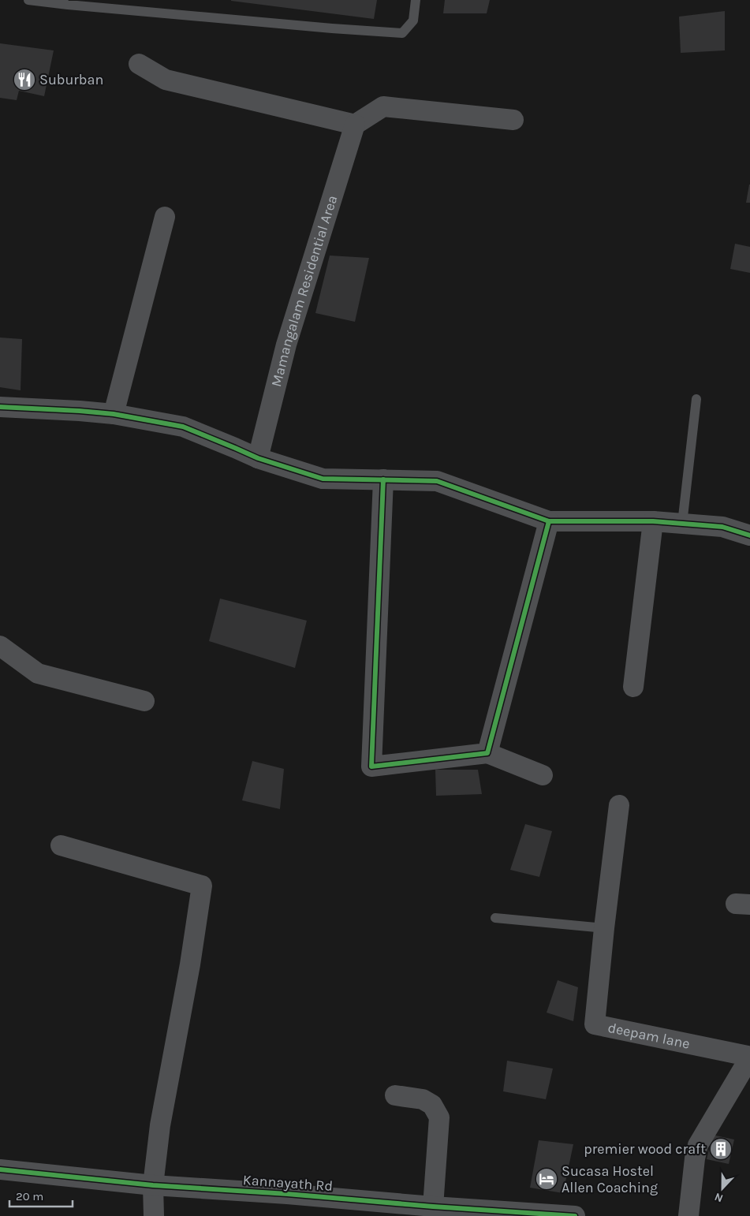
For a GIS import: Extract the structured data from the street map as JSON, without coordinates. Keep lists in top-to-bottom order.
{
  "streets": {
    "street": ["Mamangalam Residential Area", "deepam lane", "Kannayath Rd"]
  },
  "places": {
    "restaurant": ["Suburban"],
    "building": ["premier wood craft"],
    "hotel": ["Sucasa Hostel Allen Coaching"]
  },
  "scale_bar": "20 m",
  "north": "bottom"
}
